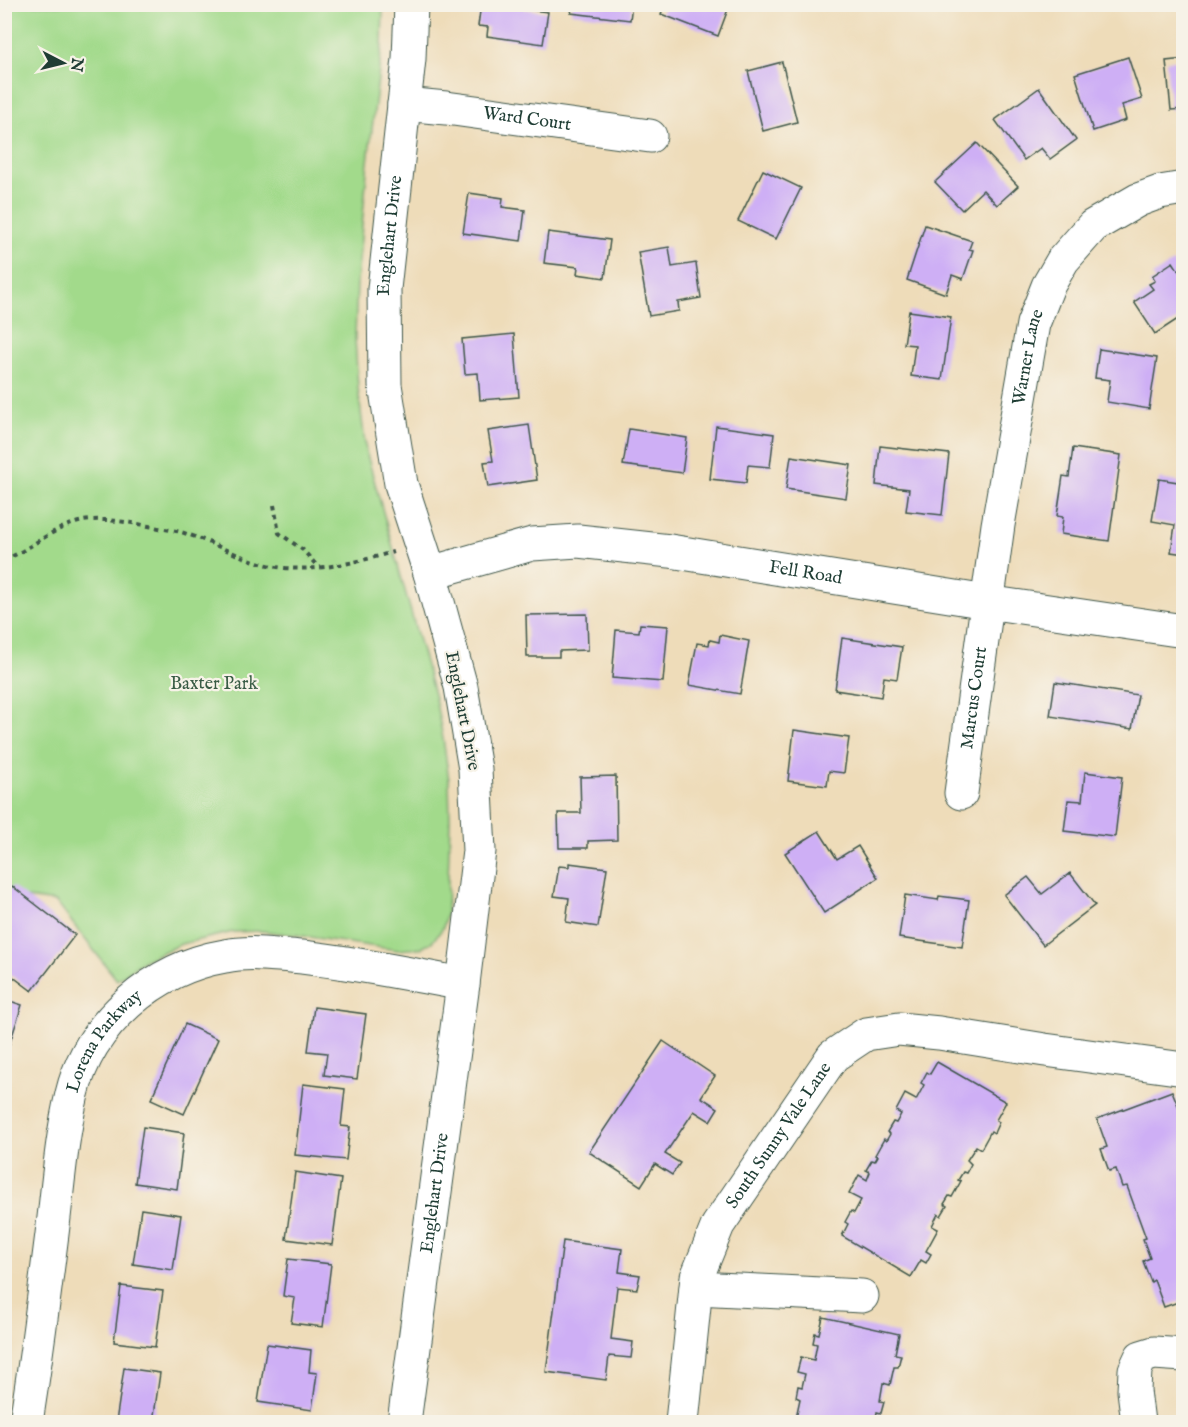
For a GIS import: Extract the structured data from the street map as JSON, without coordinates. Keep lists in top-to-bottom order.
{
  "streets": {
    "street": [
      "Ward Court",
      "Englehart Drive",
      "Warner Lane",
      "Fell Road",
      "Marcus Court",
      "Lorena Parkway",
      "South Sunny Vale Lane"
    ]
  },
  "crossings": [
    ["Ward Court", "Englehart Drive"],
    ["Englehart Drive", "Fell Road"],
    ["Englehart Drive", "Lorena Parkway"],
    ["Warner Lane", "Fell Road"],
    ["Warner Lane", "Marcus Court"],
    ["Fell Road", "Marcus Court"]
  ],
  "parks": ["Baxter Park"],
  "north": "right"
}
